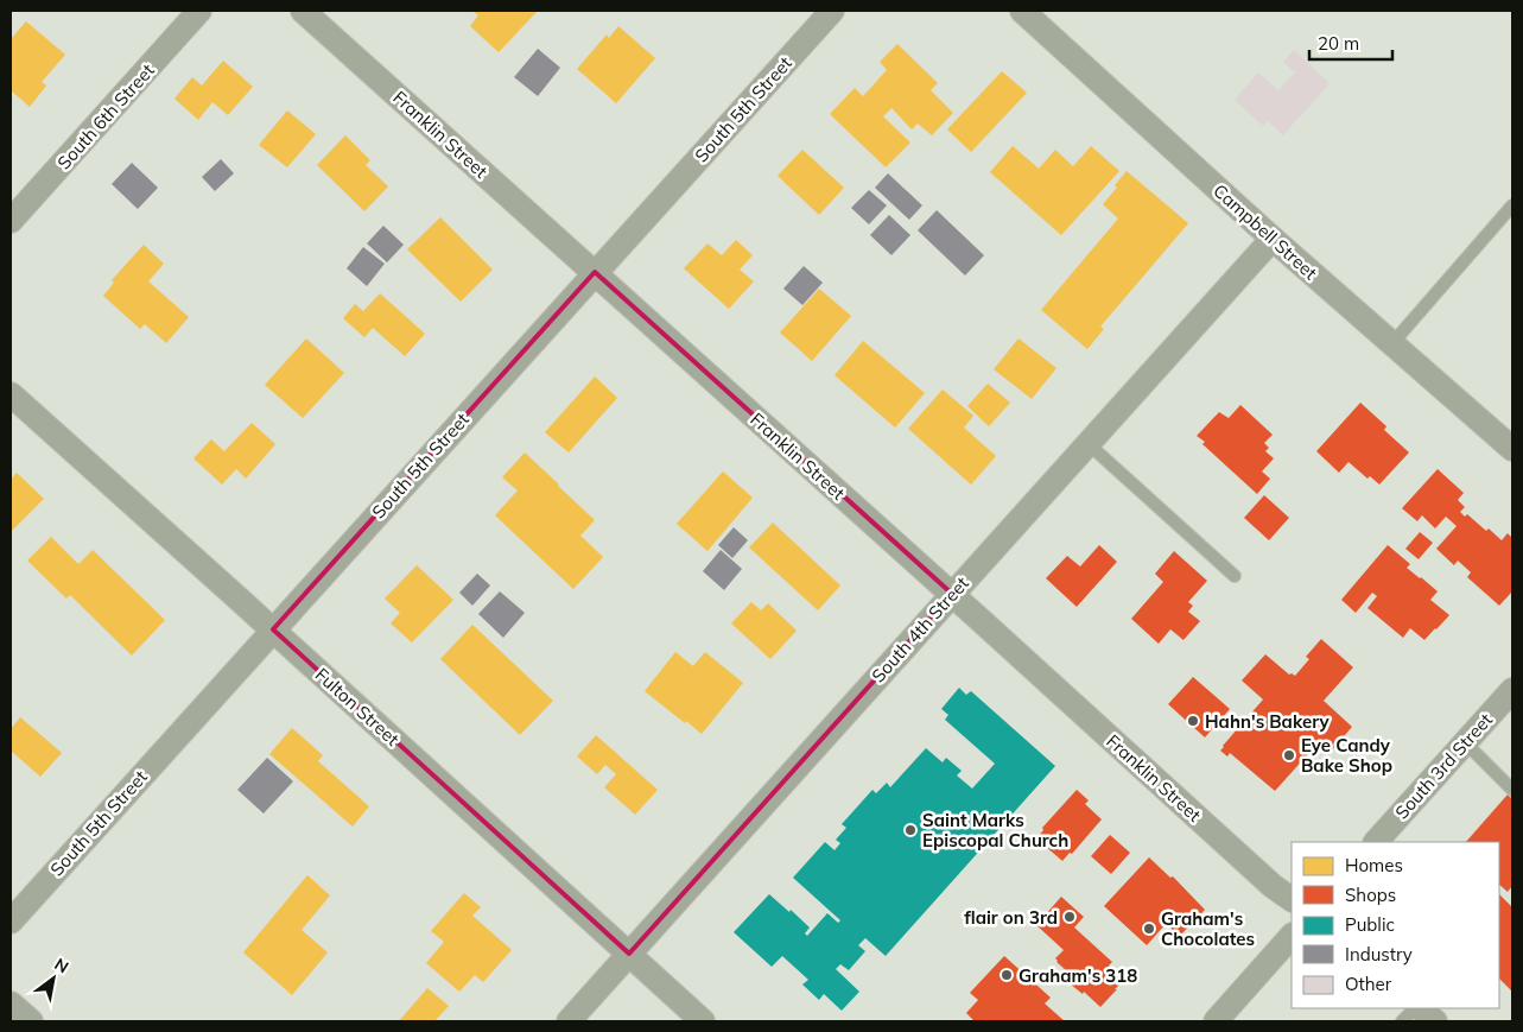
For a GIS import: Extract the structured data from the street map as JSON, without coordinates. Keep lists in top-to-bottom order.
{
  "streets": {
    "street": [
      "South 5th Street",
      "South 6th Street",
      "Franklin Street",
      "Campbell Street",
      "South 4th Street",
      "Fulton Street",
      "South 3rd Street"
    ]
  },
  "crossings": [
    ["South 5th Street", "Franklin Street"],
    ["South 5th Street", "Fulton Street"],
    ["Franklin Street", "South 4th Street"],
    ["Campbell Street", "South 4th Street"],
    ["South 4th Street", "Fulton Street"]
  ],
  "places": [
    "Hahn's Bakery",
    "Eye Candy Bake Shop",
    "Saint Marks Episcopal Church",
    "flair on 3rd",
    "Graham's Chocolates",
    "Graham's 318"
  ],
  "legend": [
    "Homes",
    "Shops",
    "Public",
    "Industry",
    "Other"
  ],
  "scale_bar": "20 m",
  "north": "top right"
}
